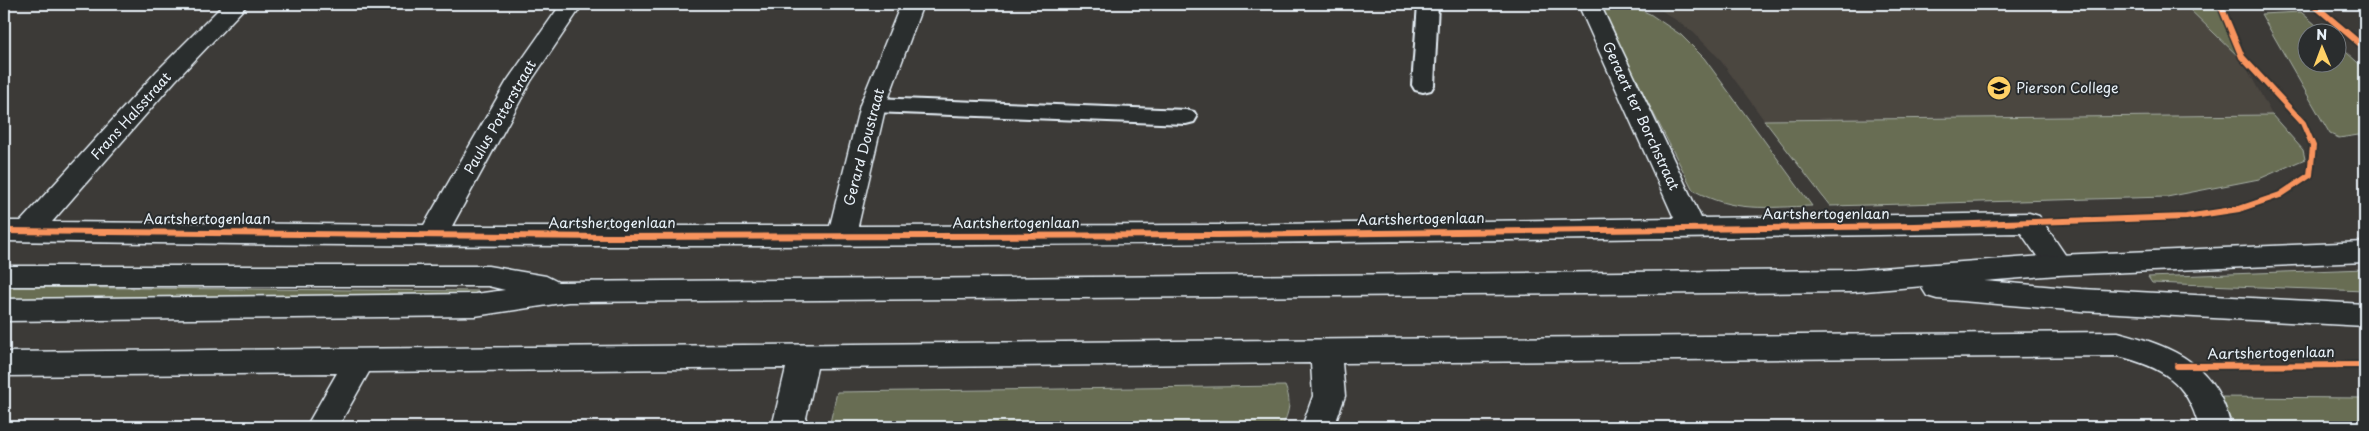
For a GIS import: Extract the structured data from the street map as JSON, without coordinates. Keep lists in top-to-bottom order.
{
  "streets": {
    "street": [
      "Frans Halsstraat",
      "Geraert ter Borchstraat",
      "Paulus Potterstraat",
      "Gerard Doustraat",
      "Aartshertogenlaan"
    ]
  },
  "crossings": [
    ["Frans Halsstraat", "Aartshertogenlaan"],
    ["Geraert ter Borchstraat", "Aartshertogenlaan"],
    ["Paulus Potterstraat", "Aartshertogenlaan"],
    ["Gerard Doustraat", "Aartshertogenlaan"]
  ],
  "places": {
    "school or university": ["Pierson College"]
  },
  "north": "top"
}
